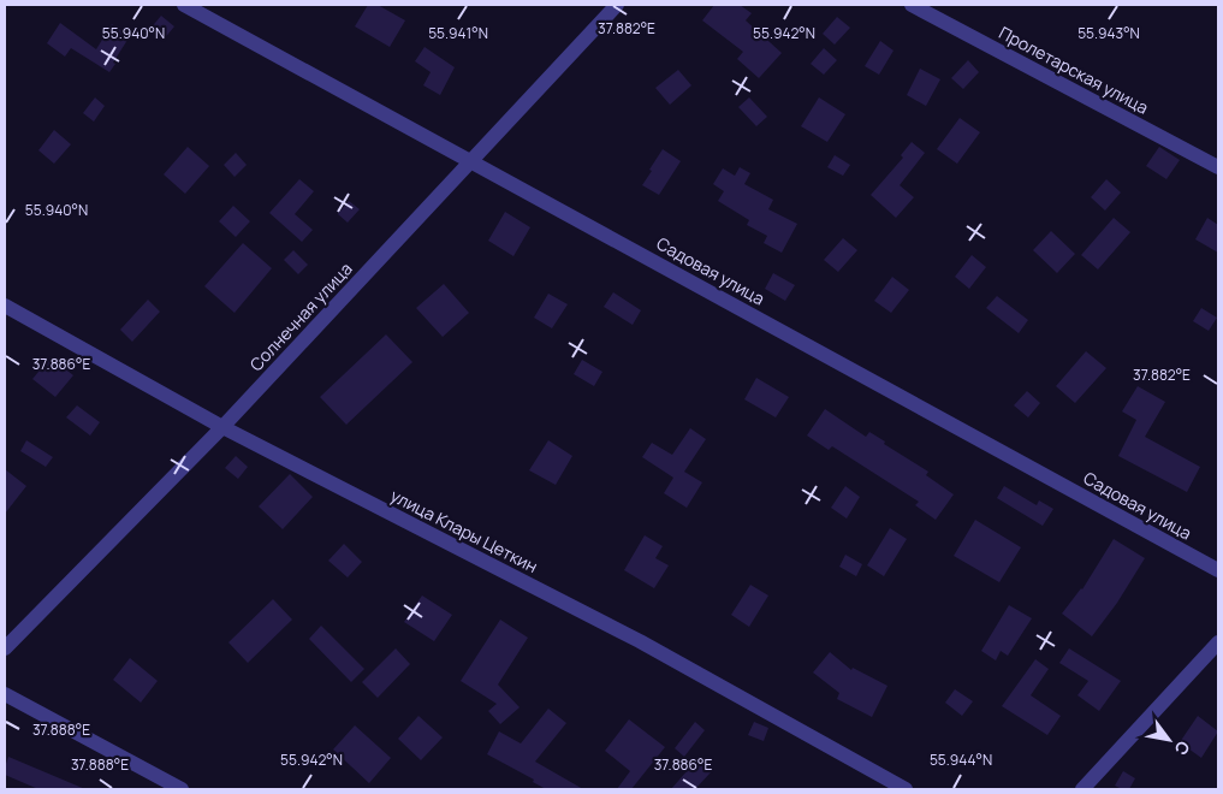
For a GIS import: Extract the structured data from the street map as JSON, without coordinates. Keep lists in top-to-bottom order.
{
  "streets": {
    "street": [
      "Пролетарская улица",
      "Садовая улица",
      "Солнечная улица",
      "улица Клары Цеткин"
    ]
  },
  "crossings": [
    ["Садовая улица", "Солнечная улица"],
    ["Солнечная улица", "улица Клары Цеткин"]
  ],
  "north": "bottom right",
  "coordinates": [
    "37.882°E",
    "55.940°N",
    "55.941°N",
    "55.942°N",
    "55.943°N",
    "37.886°E",
    "37.888°E",
    "55.944°N"
  ]
}
